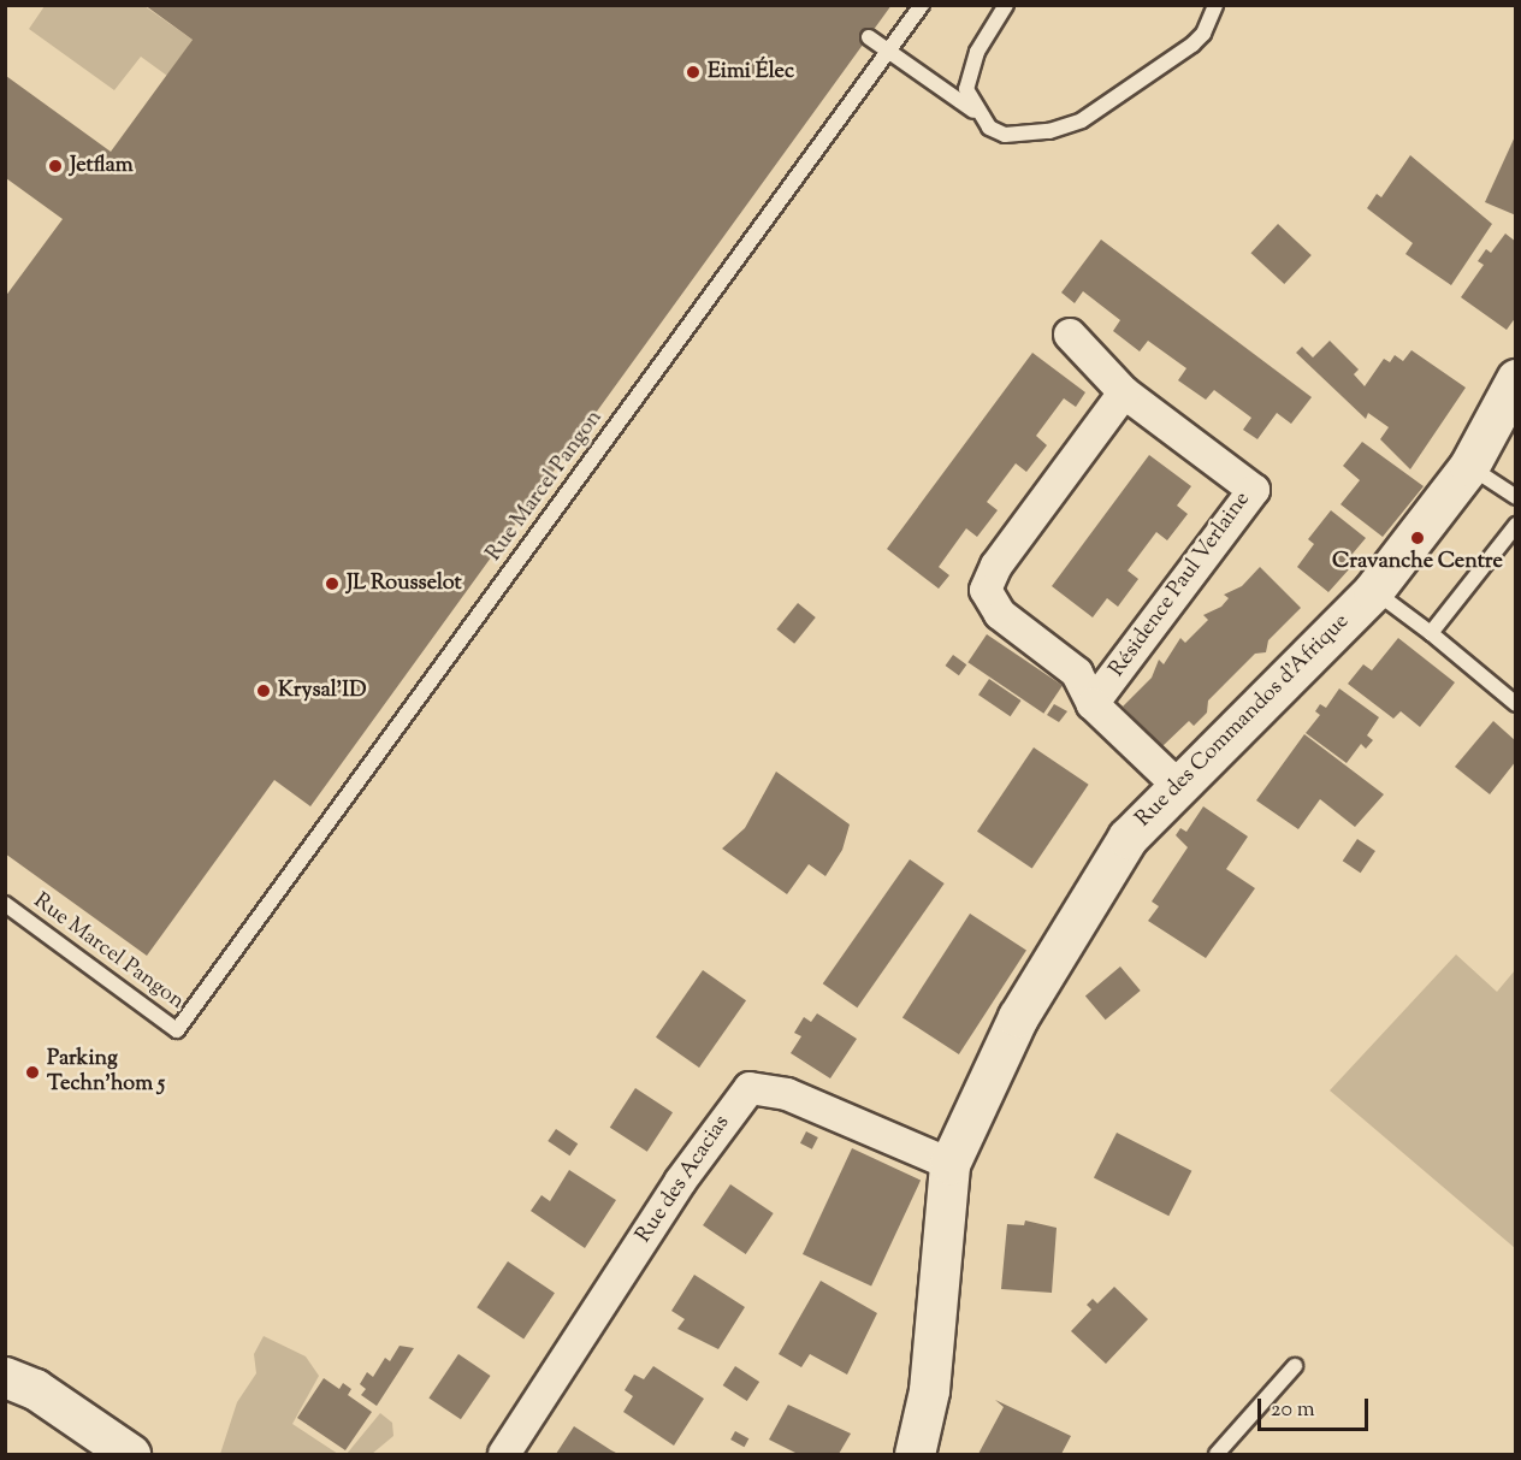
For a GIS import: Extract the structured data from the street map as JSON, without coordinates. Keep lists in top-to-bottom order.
{
  "streets": {
    "main road": ["Rue des Commandos d'Afrique"],
    "street": ["Résidence Paul Verlaine", "Rue des Acacias"],
    "lane": ["Rue Marcel Pangon"]
  },
  "crossings": [
    ["Résidence Paul Verlaine", "Rue des Commandos d'Afrique"],
    ["Rue des Commandos d'Afrique", "Rue des Acacias"]
  ],
  "places": [
    "Eimi Élec",
    "Jetflam",
    "Cravanche Centre",
    "JL Rousselot",
    "Krysal'ID",
    "Parking Techn'hom 5"
  ],
  "scale_bar": "20 m"
}
